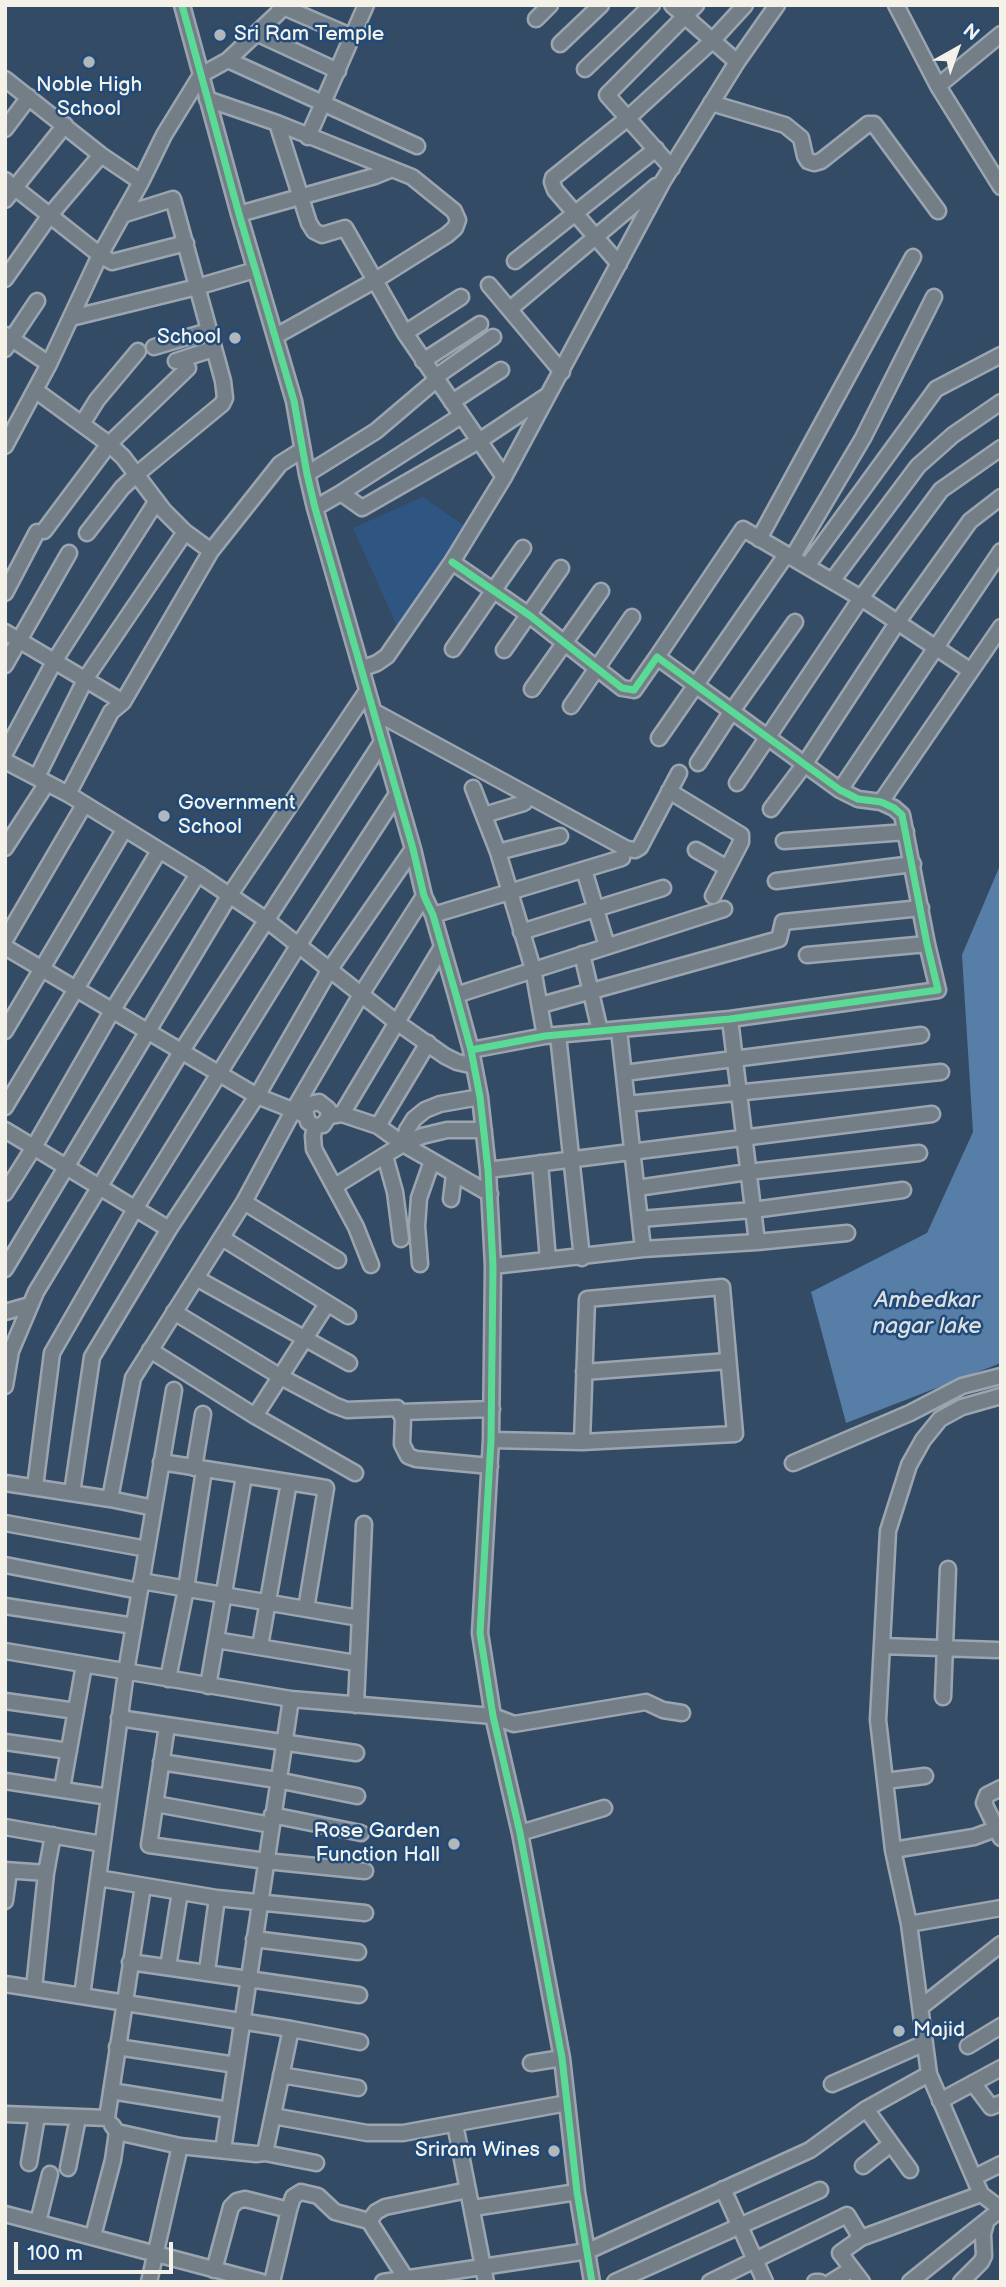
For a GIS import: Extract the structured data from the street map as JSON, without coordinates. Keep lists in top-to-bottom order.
{
  "water": ["Ambedkar nagar lake"],
  "places": [
    "Sri Ram Temple",
    "Noble High School",
    "School",
    "Government School",
    "Rose Garden Function Hall",
    "Majid",
    "Sriram Wines"
  ],
  "scale_bar": "100 m",
  "north": "top right"
}
